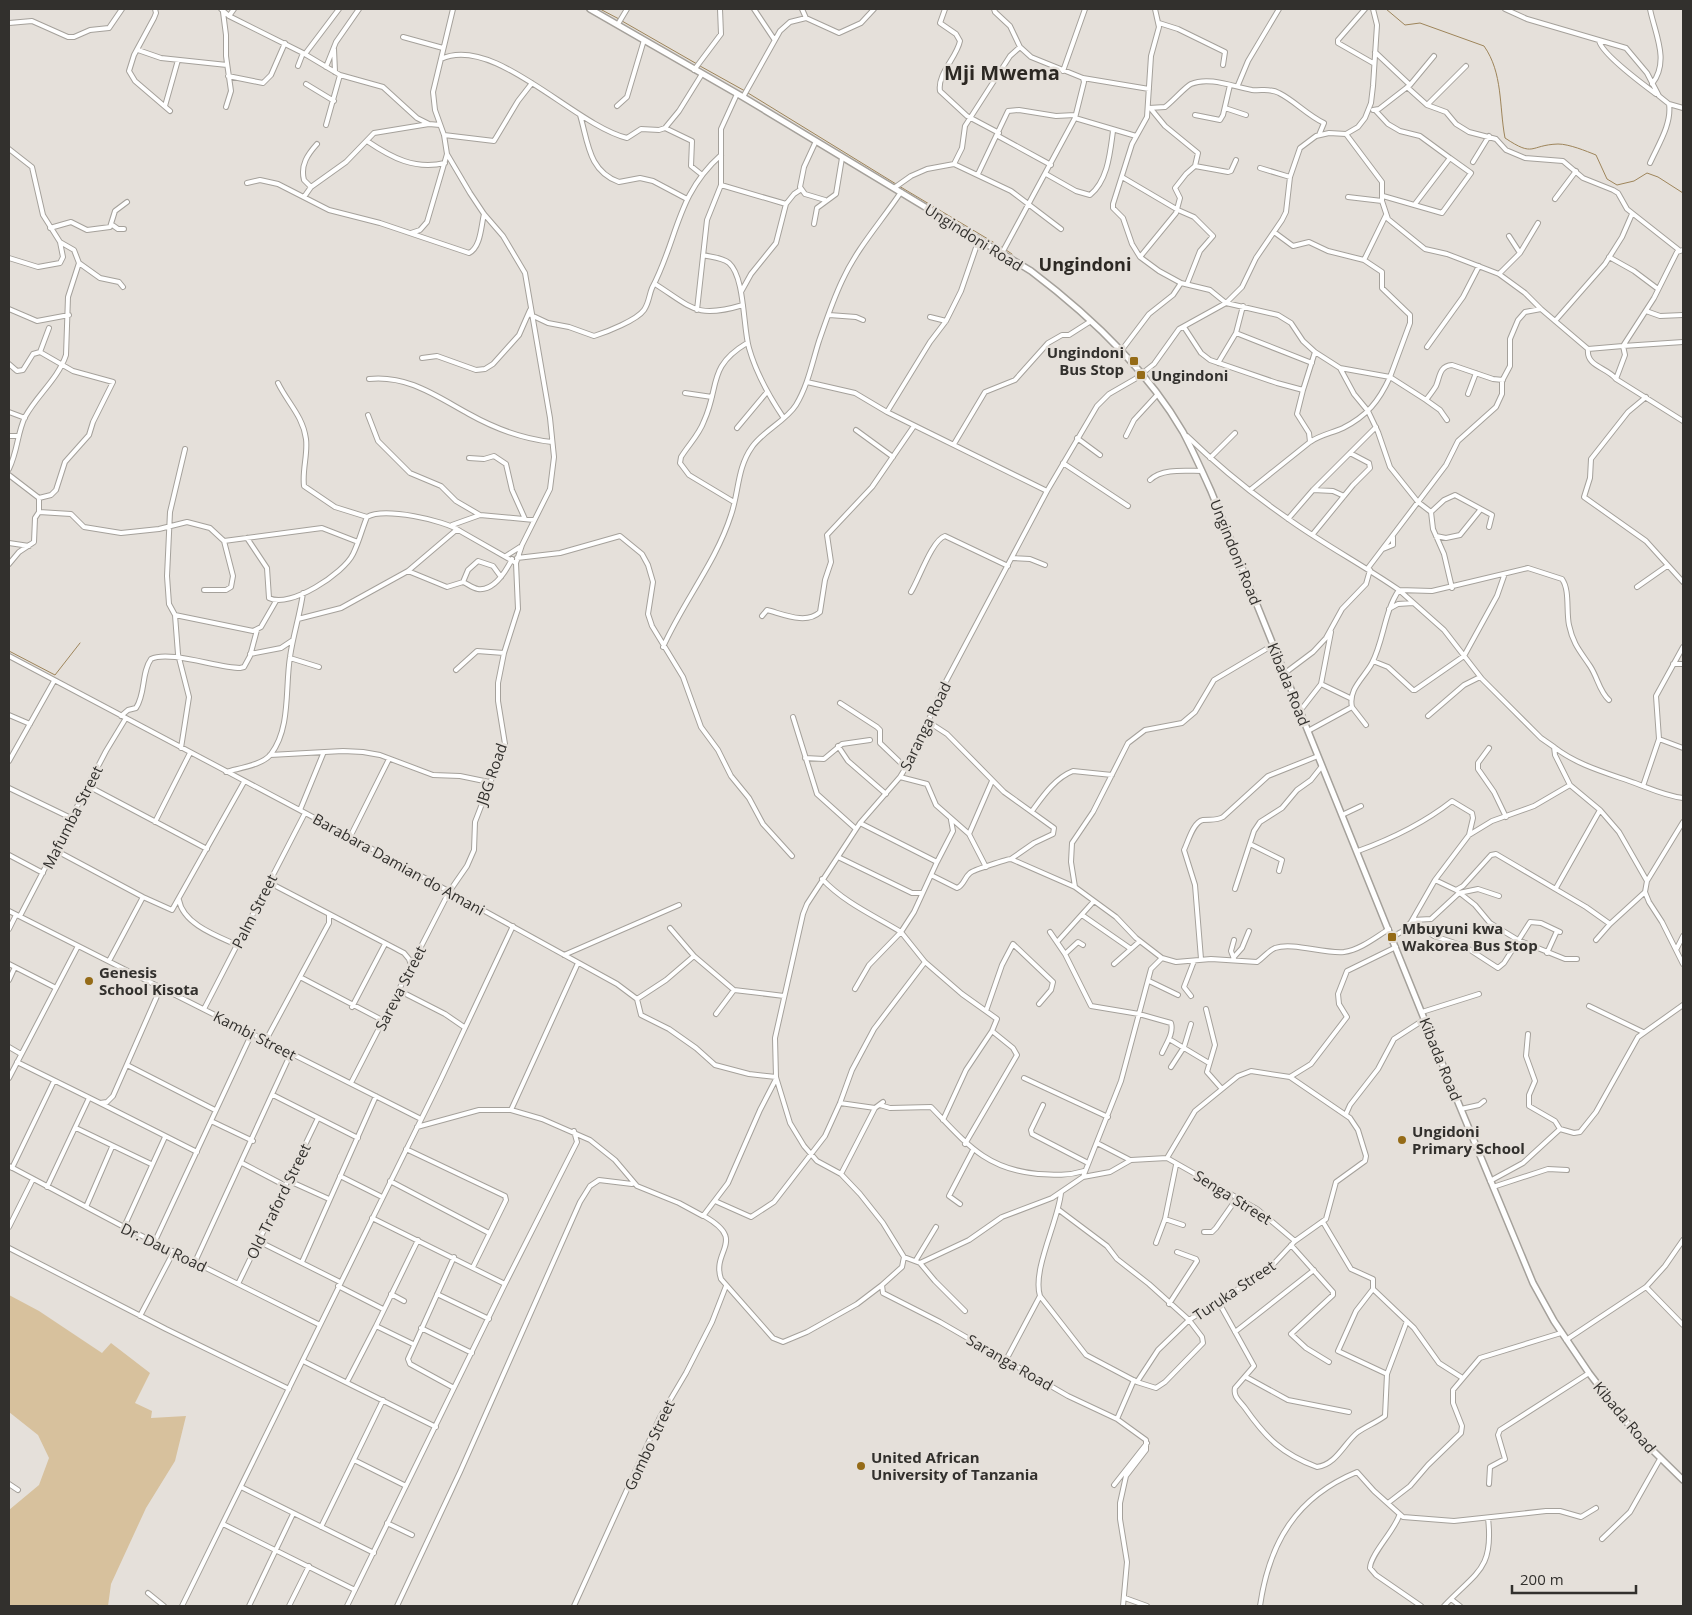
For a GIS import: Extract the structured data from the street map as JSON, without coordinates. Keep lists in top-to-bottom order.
{
  "streets": {
    "main road": ["Ungindoni Road", "Kibada Road"],
    "street": [
      "Saranga Road",
      "JBG Road",
      "Mafumba Street",
      "Barabara Damian do Amani",
      "Palm Street",
      "Sareva Street",
      "Kambi Street",
      "Senga Street",
      "Old Traford Street",
      "Dr. Dau Road",
      "Turuka Street",
      "Gombo Street"
    ]
  },
  "crossings": [
    ["Ungindoni Road", "Kibada Road"],
    ["Ungindoni Road", "Saranga Road"],
    ["Saranga Road", "Barabara Damian do Amani"],
    ["JBG Road", "Barabara Damian do Amani"],
    ["JBG Road", "Sareva Street"],
    ["Mafumba Street", "Barabara Damian do Amani"],
    ["Mafumba Street", "Kambi Street"],
    ["Barabara Damian do Amani", "Palm Street"],
    ["Barabara Damian do Amani", "Sareva Street"],
    ["Palm Street", "Kambi Street"],
    ["Sareva Street", "Kambi Street"],
    ["Senga Street", "Turuka Street"],
    ["Old Traford Street", "Dr. Dau Road"]
  ],
  "districts": ["Mji Mwema", "Ungindoni"],
  "places": {
    "transit": ["Ungindoni Bus Stop", "Ungindoni", "Mbuyuni kwa Wakorea Bus Stop"],
    "other": ["Genesis School Kisota", "Ungidoni Primary School", "United African University of Tanzania"]
  },
  "scale_bar": "200 m"
}
